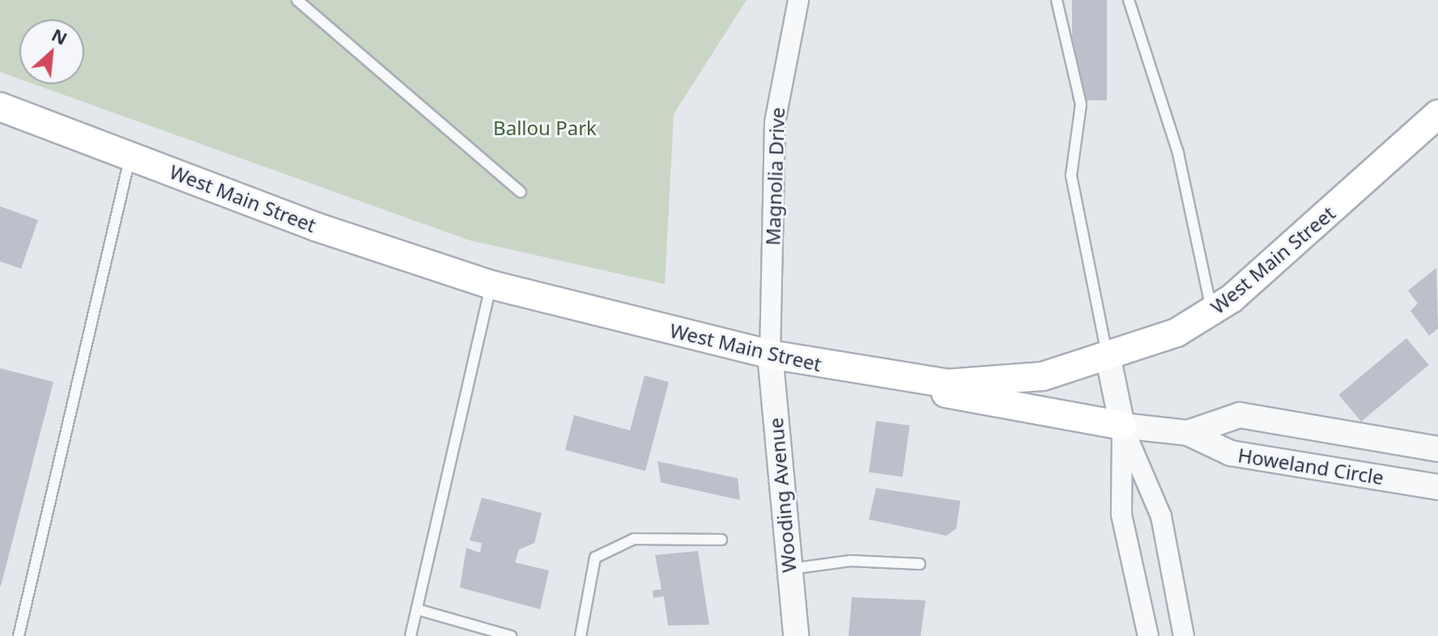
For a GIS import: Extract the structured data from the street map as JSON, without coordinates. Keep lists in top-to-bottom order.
{
  "streets": {
    "main road": ["West Main Street"],
    "street": ["Magnolia Drive", "Howeland Circle", "Wooding Avenue"]
  },
  "crossings": [
    ["Magnolia Drive", "West Main Street"],
    ["Magnolia Drive", "Wooding Avenue"],
    ["West Main Street", "Wooding Avenue"]
  ],
  "parks": ["Ballou Park"],
  "north": "top right"
}
